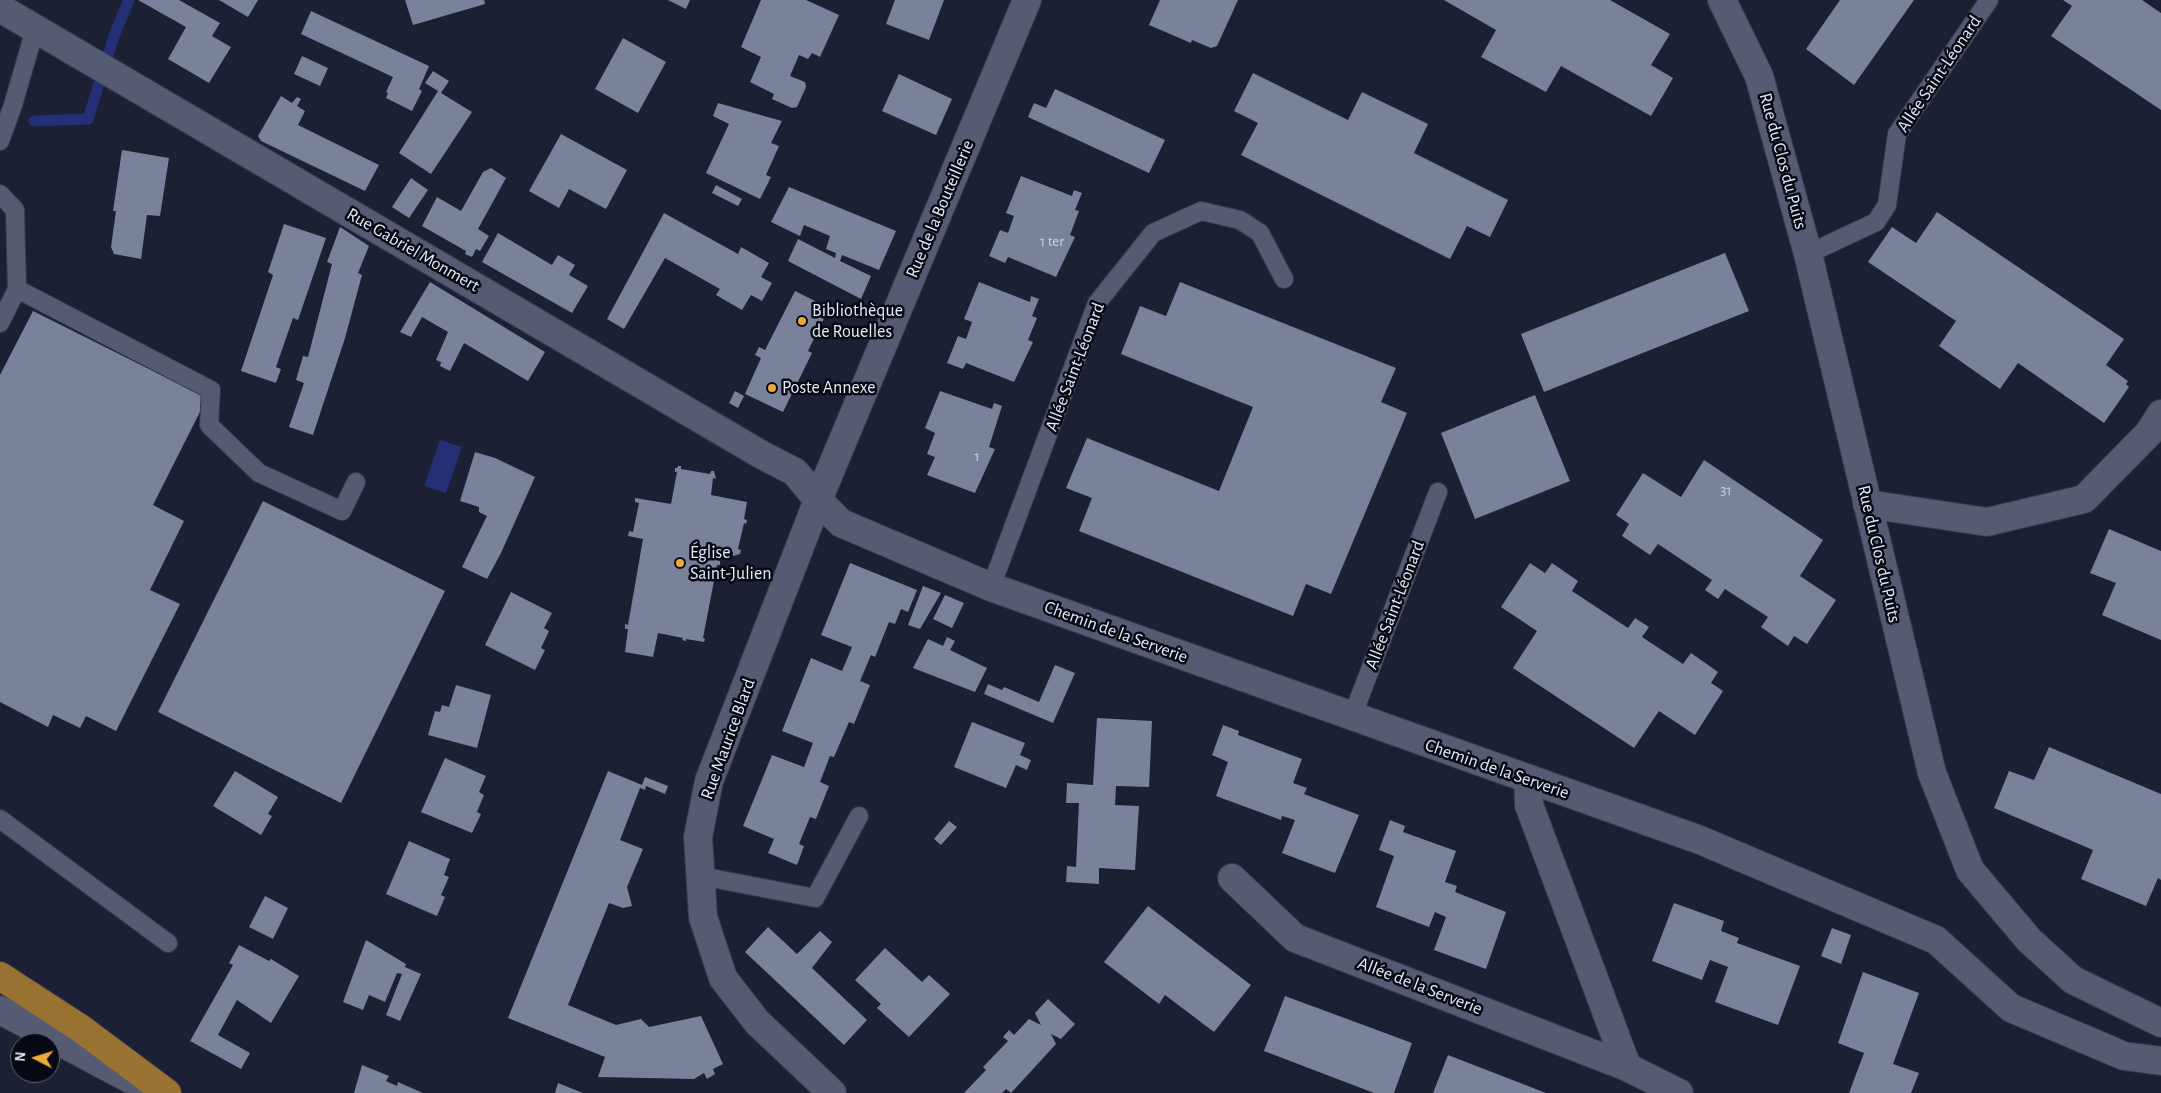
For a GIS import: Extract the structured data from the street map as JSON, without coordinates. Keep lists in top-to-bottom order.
{
  "streets": {
    "street": [
      "Rue du Clos du Puits",
      "Rue de la Bouteillerie",
      "Rue Gabriel Monmert",
      "Chemin de la Serverie",
      "Rue Maurice Blard",
      "Allée de la Serverie"
    ],
    "lane": ["Allée Saint-Léonard"]
  },
  "crossings": [
    ["Allée Saint-Léonard", "Rue du Clos du Puits"],
    ["Allée Saint-Léonard", "Chemin de la Serverie"],
    ["Rue de la Bouteillerie", "Rue Gabriel Monmert"],
    ["Rue de la Bouteillerie", "Chemin de la Serverie"],
    ["Rue de la Bouteillerie", "Rue Maurice Blard"],
    ["Rue Gabriel Monmert", "Chemin de la Serverie"],
    ["Rue Gabriel Monmert", "Rue Maurice Blard"],
    ["Chemin de la Serverie", "Rue Maurice Blard"]
  ],
  "places": ["Bibliothèque de Rouelles", "Poste Annexe", "Église Saint-Julien"],
  "house_numbers": ["1 ter", "1", "31"],
  "north": "left"
}
